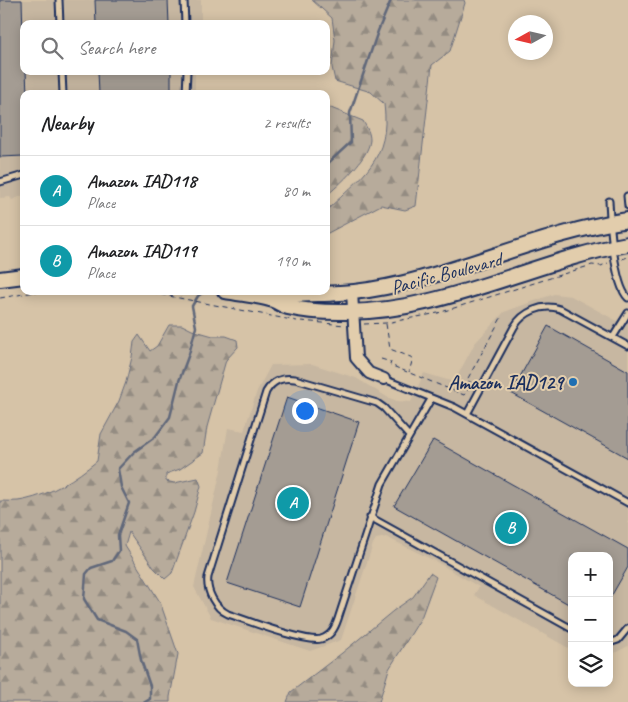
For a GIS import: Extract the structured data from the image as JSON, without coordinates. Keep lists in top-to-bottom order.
{
  "streets": {
    "main road": ["Pacific Boulevard"]
  },
  "places": ["Amazon IAD129"],
  "north": "left",
  "page": {
    "search": "Search here",
    "heading": ["Nearby", "2 results"],
    "list": [
      {
        "mark": "A",
        "name": "Amazon IAD118",
        "note": "Place",
        "value": "80 m"
      },
      {
        "mark": "B",
        "name": "Amazon IAD119",
        "note": "Place",
        "value": "190 m"
      }
    ],
    "pins": ["A", "B"],
    "map_buttons": ["+", "−"]
  }
}
